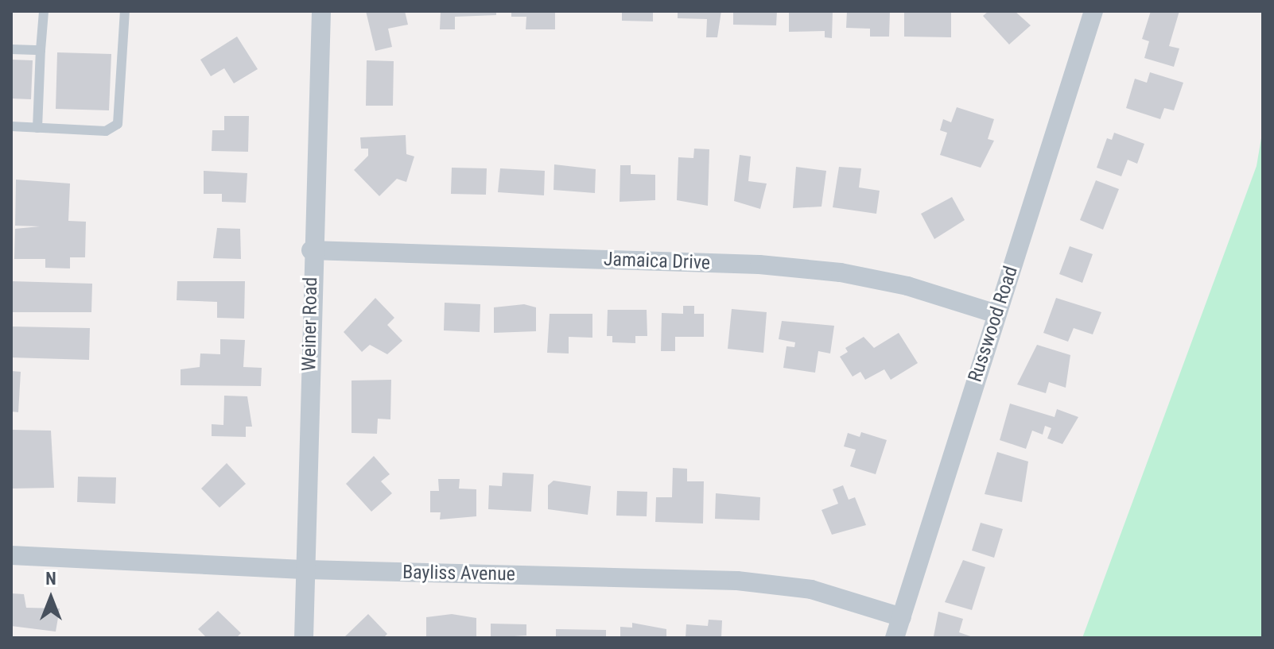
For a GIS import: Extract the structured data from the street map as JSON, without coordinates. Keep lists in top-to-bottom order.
{
  "streets": {
    "street": [
      "Jamaica Drive",
      "Weiner Road",
      "Russwood Road",
      "Bayliss Avenue"
    ]
  },
  "crossings": [
    ["Jamaica Drive", "Weiner Road"],
    ["Jamaica Drive", "Russwood Road"],
    ["Weiner Road", "Bayliss Avenue"],
    ["Russwood Road", "Bayliss Avenue"]
  ],
  "north": "top"
}
